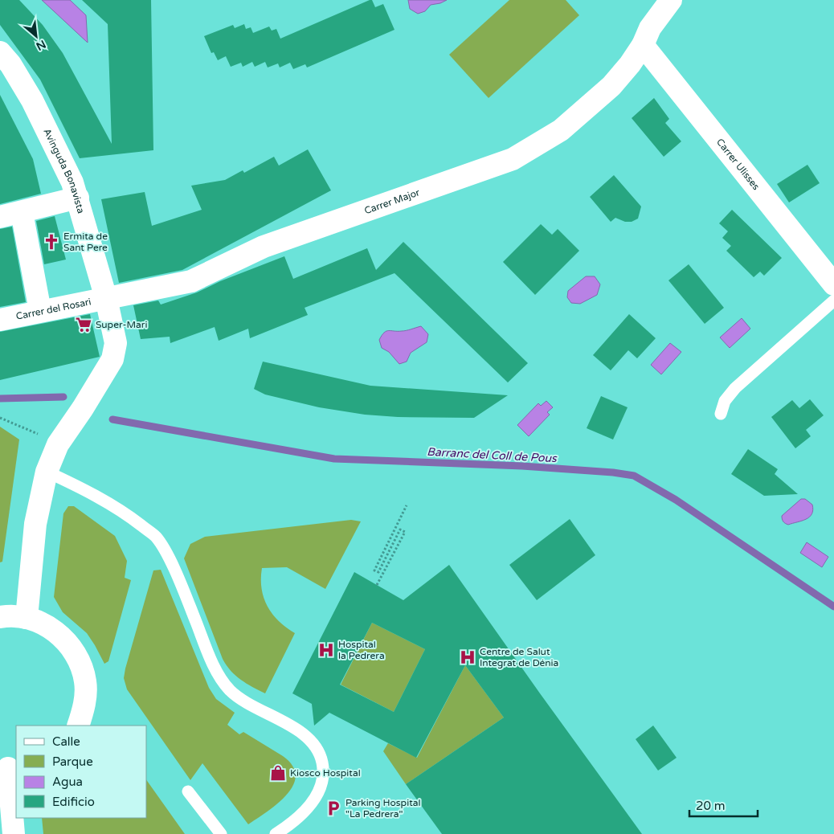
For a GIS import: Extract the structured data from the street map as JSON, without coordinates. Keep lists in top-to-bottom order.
{
  "streets": {
    "street": [
      "Carrer Ulisses",
      "Avinguda Bonavista",
      "Carrer Major",
      "Carrer del Rosari"
    ]
  },
  "crossings": [
    ["Carrer Ulisses", "Carrer Major"],
    ["Avinguda Bonavista", "Carrer Major"],
    ["Avinguda Bonavista", "Carrer del Rosari"],
    ["Carrer Major", "Carrer del Rosari"]
  ],
  "water": ["Barranc del Coll de Pous"],
  "places": {
    "church": ["Ermita de Sant Pere"],
    "supermarket": ["Super-Mari"],
    "hospital": ["Hospital la Pedrera", "Centre de Salut Integrat de Dénia"],
    "shop": ["Kiosco Hospital"],
    "parking": ["Parking Hospital \"La Pedrera\""]
  },
  "legend": [
    "Calle",
    "Parque",
    "Agua",
    "Edificio"
  ],
  "scale_bar": "20 m",
  "north": "bottom right"
}
